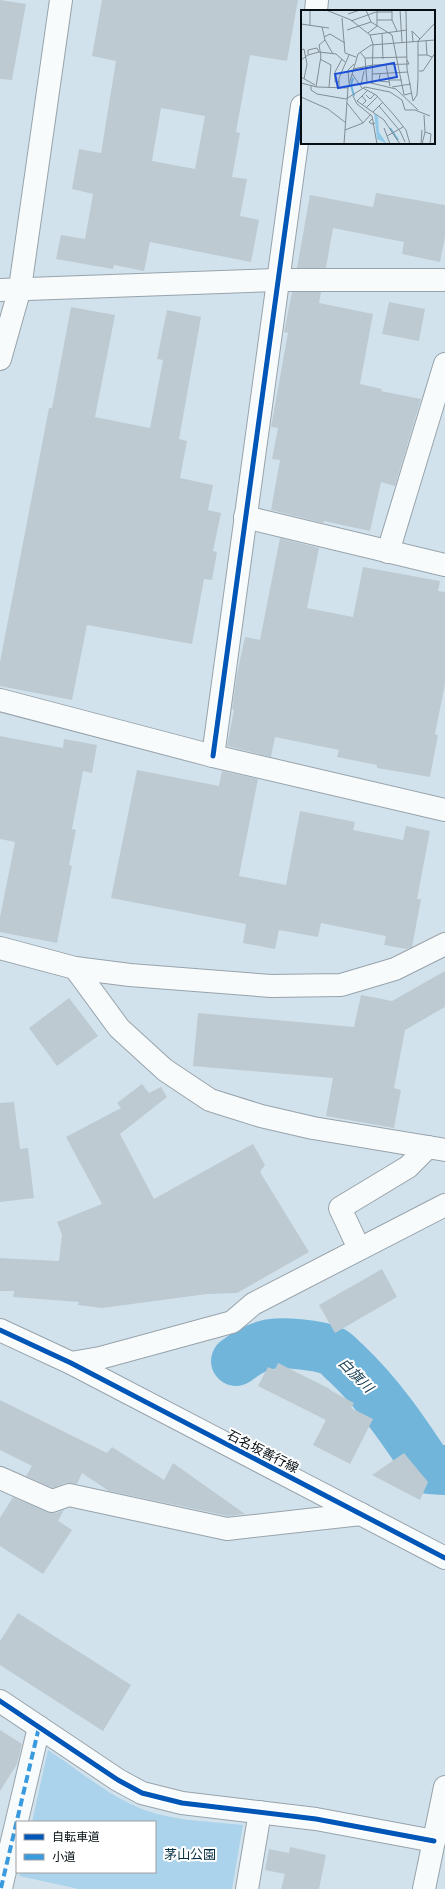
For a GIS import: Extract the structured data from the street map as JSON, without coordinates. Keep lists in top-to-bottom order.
{
  "streets": {
    "street": ["石名坂善行線"]
  },
  "water": ["白旗川"],
  "parks": ["茅山公園"],
  "legend": ["自転車道", "小道"]
}
